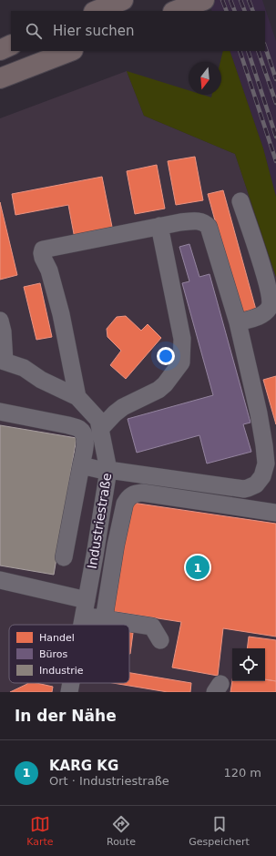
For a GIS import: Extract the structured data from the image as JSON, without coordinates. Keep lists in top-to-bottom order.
{
  "streets": {
    "street": ["Industriestraße"]
  },
  "legend": ["Handel", "Büros", "Industrie"],
  "north": "bottom",
  "page": {
    "search": "Hier suchen",
    "pins": "1",
    "heading": "In der Nähe",
    "list": [
      {
        "mark": "1",
        "name": "KARG KG",
        "note": "Ort · Industriestraße",
        "value": "120 m"
      }
    ],
    "nav": ["Karte", "Route", "Gespeichert"]
  }
}
